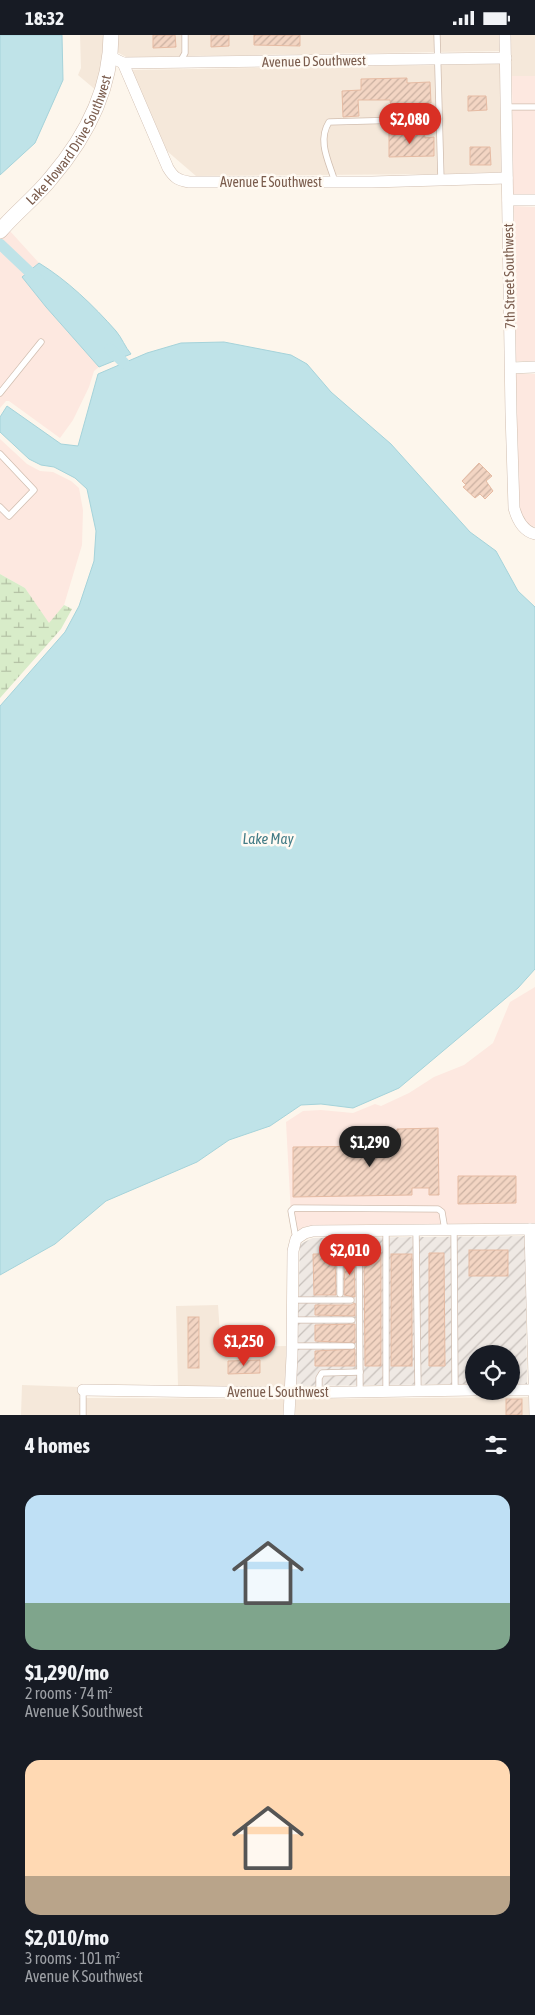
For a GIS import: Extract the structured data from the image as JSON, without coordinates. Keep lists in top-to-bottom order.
{
  "streets": {
    "street": [
      "Avenue D Southwest",
      "Lake Howard Drive Southwest",
      "Avenue E Southwest",
      "7th Street Southwest",
      "Avenue L Southwest"
    ]
  },
  "crossings": [
    ["Avenue D Southwest", "Lake Howard Drive Southwest"],
    ["Avenue D Southwest", "Avenue E Southwest"],
    ["Avenue D Southwest", "7th Street Southwest"],
    ["Lake Howard Drive Southwest", "Avenue E Southwest"],
    ["Avenue E Southwest", "7th Street Southwest"]
  ],
  "water": ["Lake May"],
  "page": {
    "status": "18:32",
    "price": [
      "$2,080",
      "$1,290",
      "$2,010",
      "$1,250"
    ],
    "heading": "4 homes",
    "list": [
      {
        "name": "$1,290/mo",
        "note": "2 rooms · 74 m² · Avenue K Southwest"
      },
      {
        "name": "$2,010/mo",
        "note": "3 rooms · 101 m² · Avenue K Southwest"
      }
    ]
  }
}
